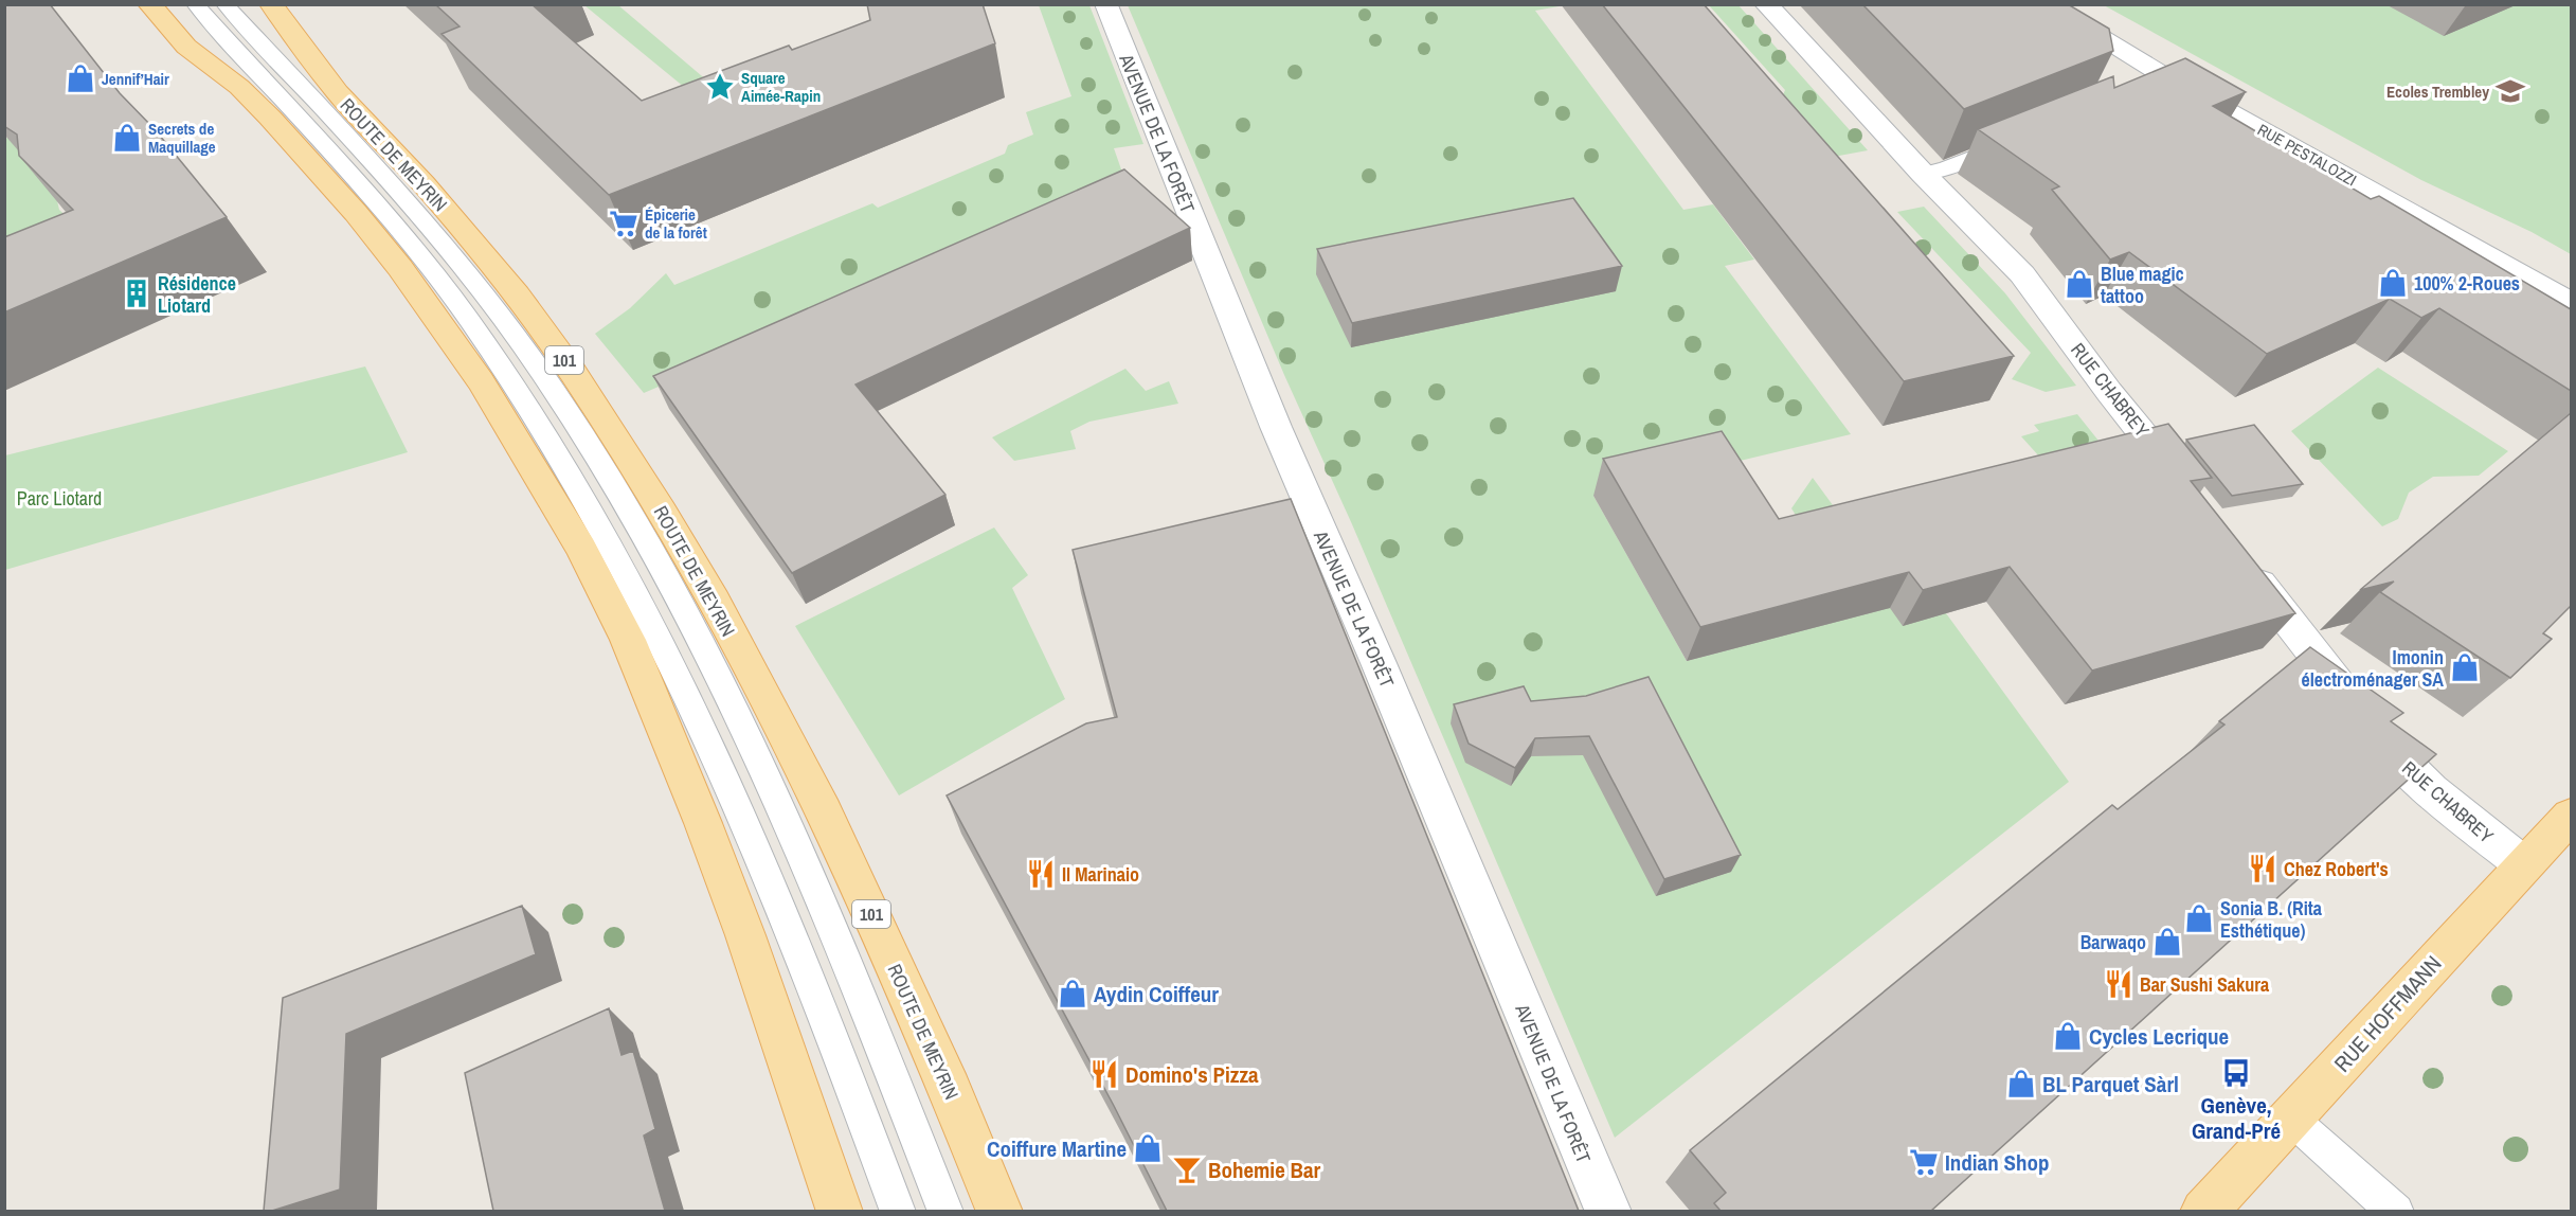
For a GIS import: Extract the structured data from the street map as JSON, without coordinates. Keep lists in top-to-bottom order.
{
  "streets": {
    "main road": ["ROUTE DE MEYRIN", "101", "RUE HOFFMANN"],
    "street": ["AVENUE DE LA FORÊT", "RUE PESTALOZZI", "RUE CHABREY"]
  },
  "crossings": [
    ["RUE CHABREY", "RUE HOFFMANN"]
  ],
  "parks": ["Parc Liotard"],
  "places": {
    "shop": [
      "Jennif’Hair",
      "Secrets de Maquillage",
      "100% 2-Roues",
      "Blue magic tattoo",
      "Imonin électroménager SA",
      "Sonia B. (Rita Esthétique)",
      "Barwaqo",
      "Aydin Coiffeur",
      "Cycles Lecrique",
      "BL Parquet Sàrl",
      "Coiffure Martine"
    ],
    "place": ["Square Aimée-Rapin"],
    "school or university": ["Ecoles Trembley"],
    "supermarket": ["Épicerie de la forêt", "Indian Shop"],
    "building": ["Résidence Liotard"],
    "restaurant": [
      "Chez Robert's",
      "Il Marinaio",
      "Bar Sushi Sakura",
      "Domino's Pizza"
    ],
    "bus stop": ["Genève, Grand-Pré"],
    "bar": ["Bohemie Bar"]
  }
}
